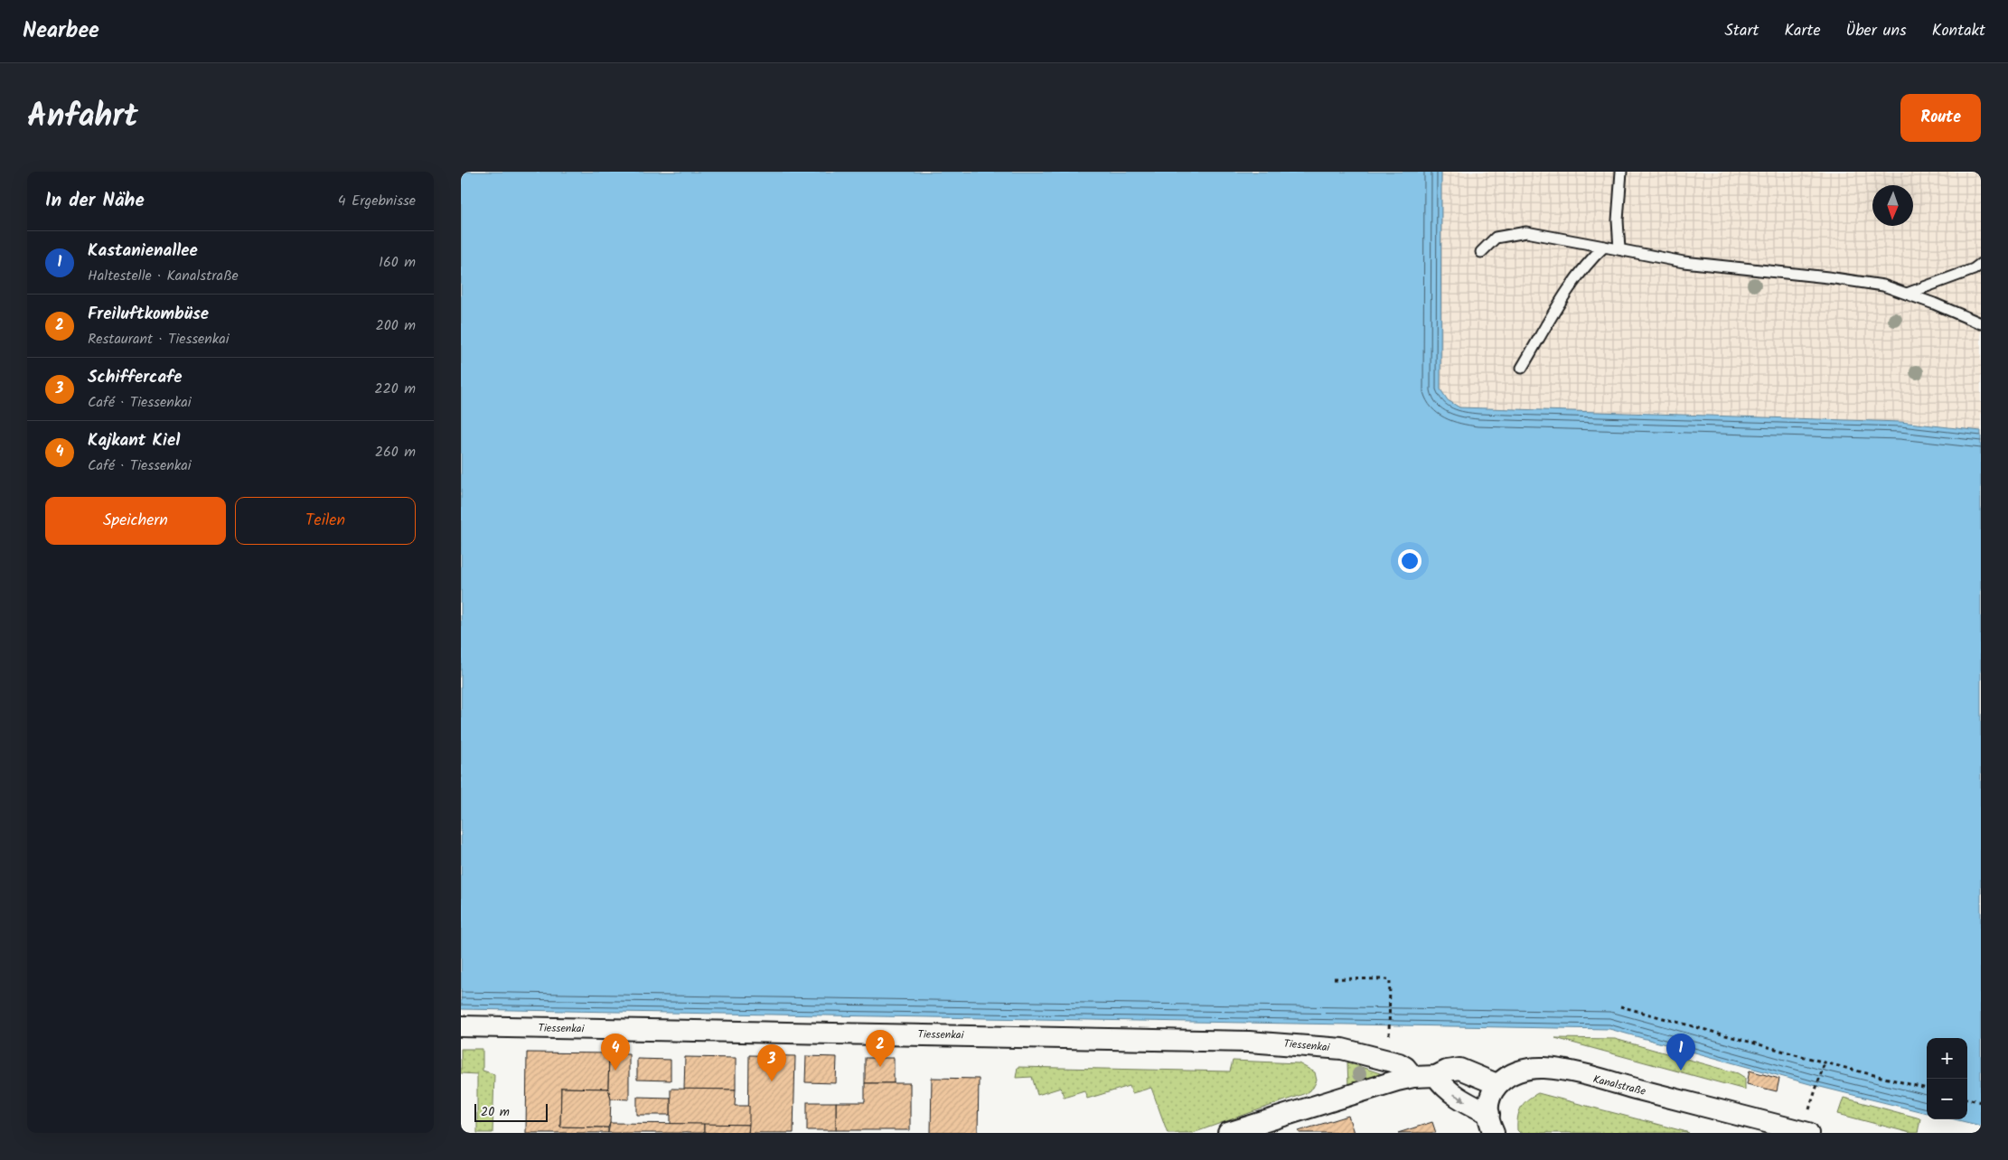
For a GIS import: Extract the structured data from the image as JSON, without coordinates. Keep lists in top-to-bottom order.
{
  "streets": {
    "street": ["Tiessenkai", "Kanalstraße"]
  },
  "scale_bar": "20 m",
  "north": "bottom",
  "page": {
    "header": "Nearbee",
    "nav": [
      "Start",
      "Karte",
      "Über uns",
      "Kontakt"
    ],
    "title": "Anfahrt",
    "buttons": [
      "Route",
      ["Speichern", "Teilen"]
    ],
    "heading": ["In der Nähe", "4 Ergebnisse"],
    "list": [
      {
        "mark": "1",
        "name": "Kastanienallee",
        "note": "Haltestelle · Kanalstraße",
        "value": "160 m"
      },
      {
        "mark": "2",
        "name": "Freiluftkombüse",
        "note": "Restaurant · Tiessenkai",
        "value": "200 m"
      },
      {
        "mark": "3",
        "name": "Schiffercafe",
        "note": "Café · Tiessenkai",
        "value": "220 m"
      },
      {
        "mark": "4",
        "name": "Kajkant Kiel",
        "note": "Café · Tiessenkai",
        "value": "260 m"
      }
    ],
    "pins": [
      "2",
      "1",
      "4",
      "3"
    ],
    "map_buttons": ["+", "−"],
    "scale": "20 m"
  }
}
